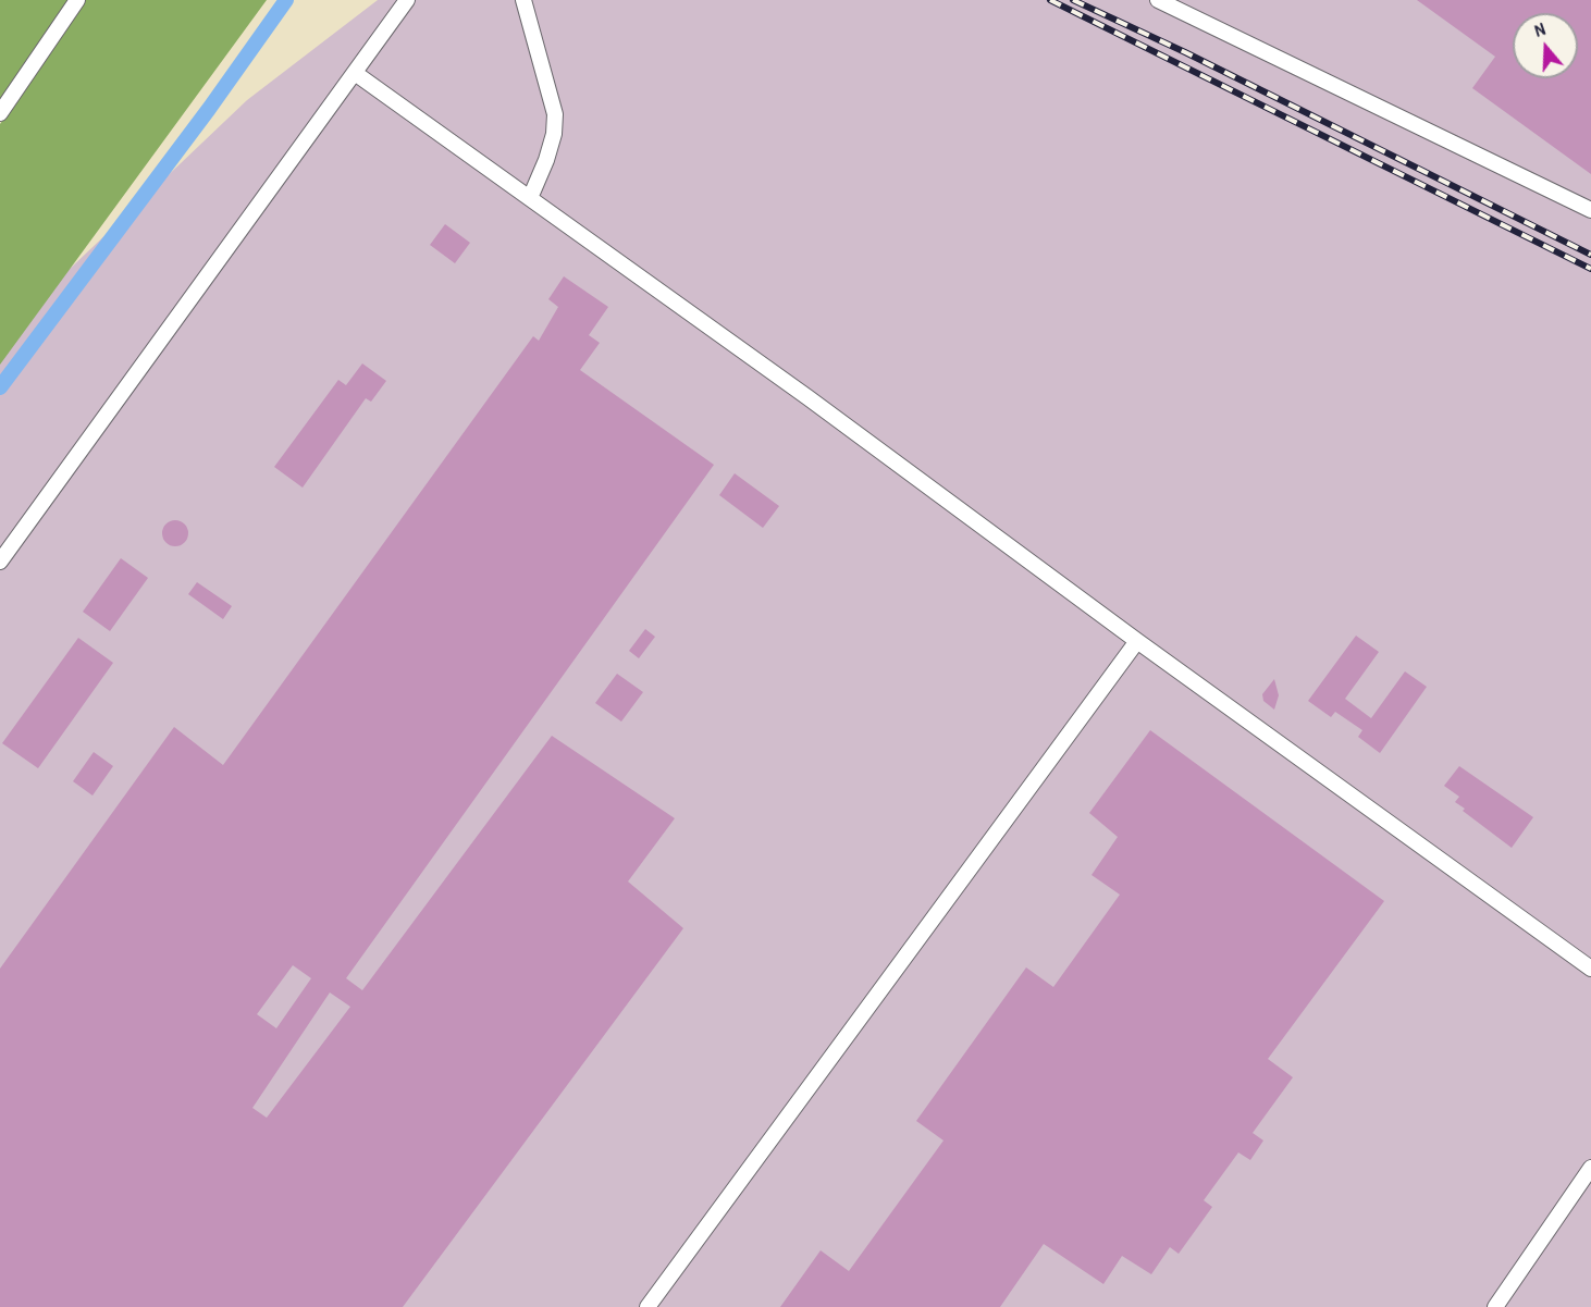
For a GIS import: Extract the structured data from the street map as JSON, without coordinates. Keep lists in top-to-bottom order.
{
  "north": "top"
}
